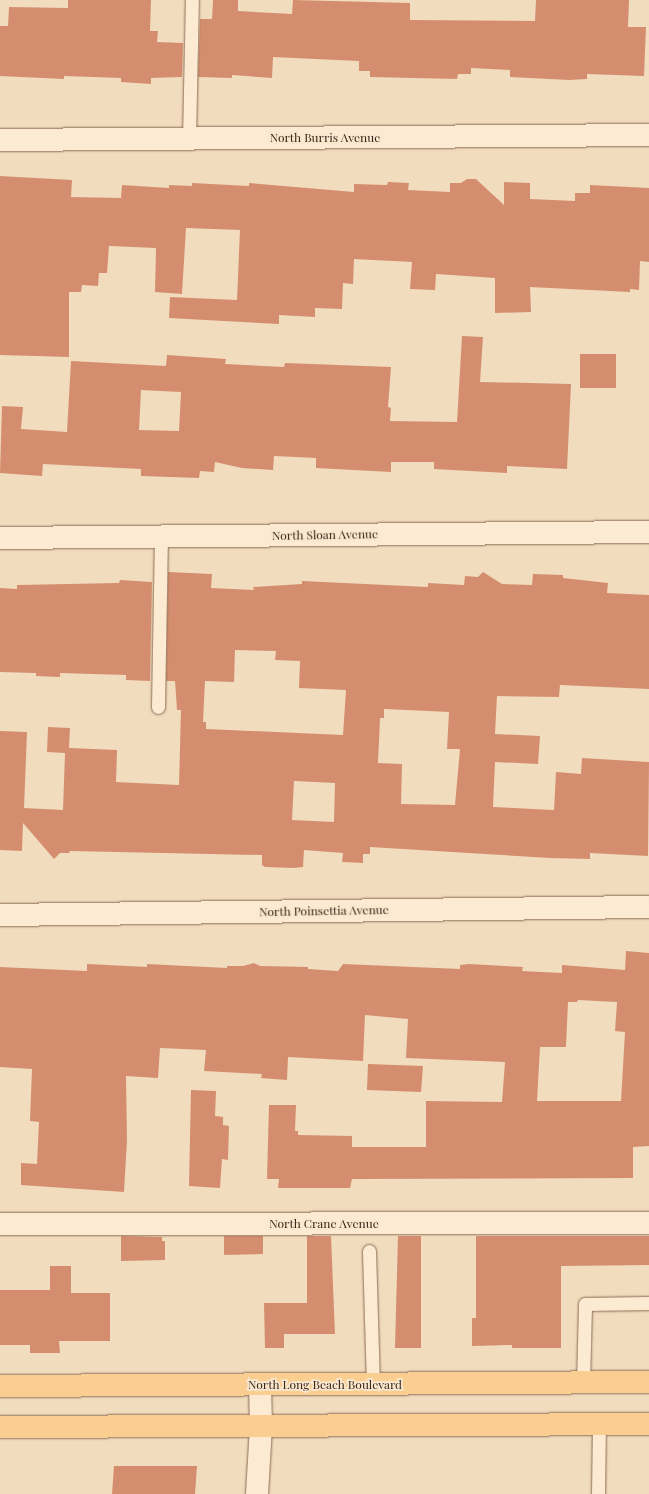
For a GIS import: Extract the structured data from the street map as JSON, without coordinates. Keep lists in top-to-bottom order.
{
  "streets": {
    "main road": ["North Long Beach Boulevard"],
    "street": [
      "North Burris Avenue",
      "North Sloan Avenue",
      "North Poinsettia Avenue",
      "North Crane Avenue"
    ]
  }
}
